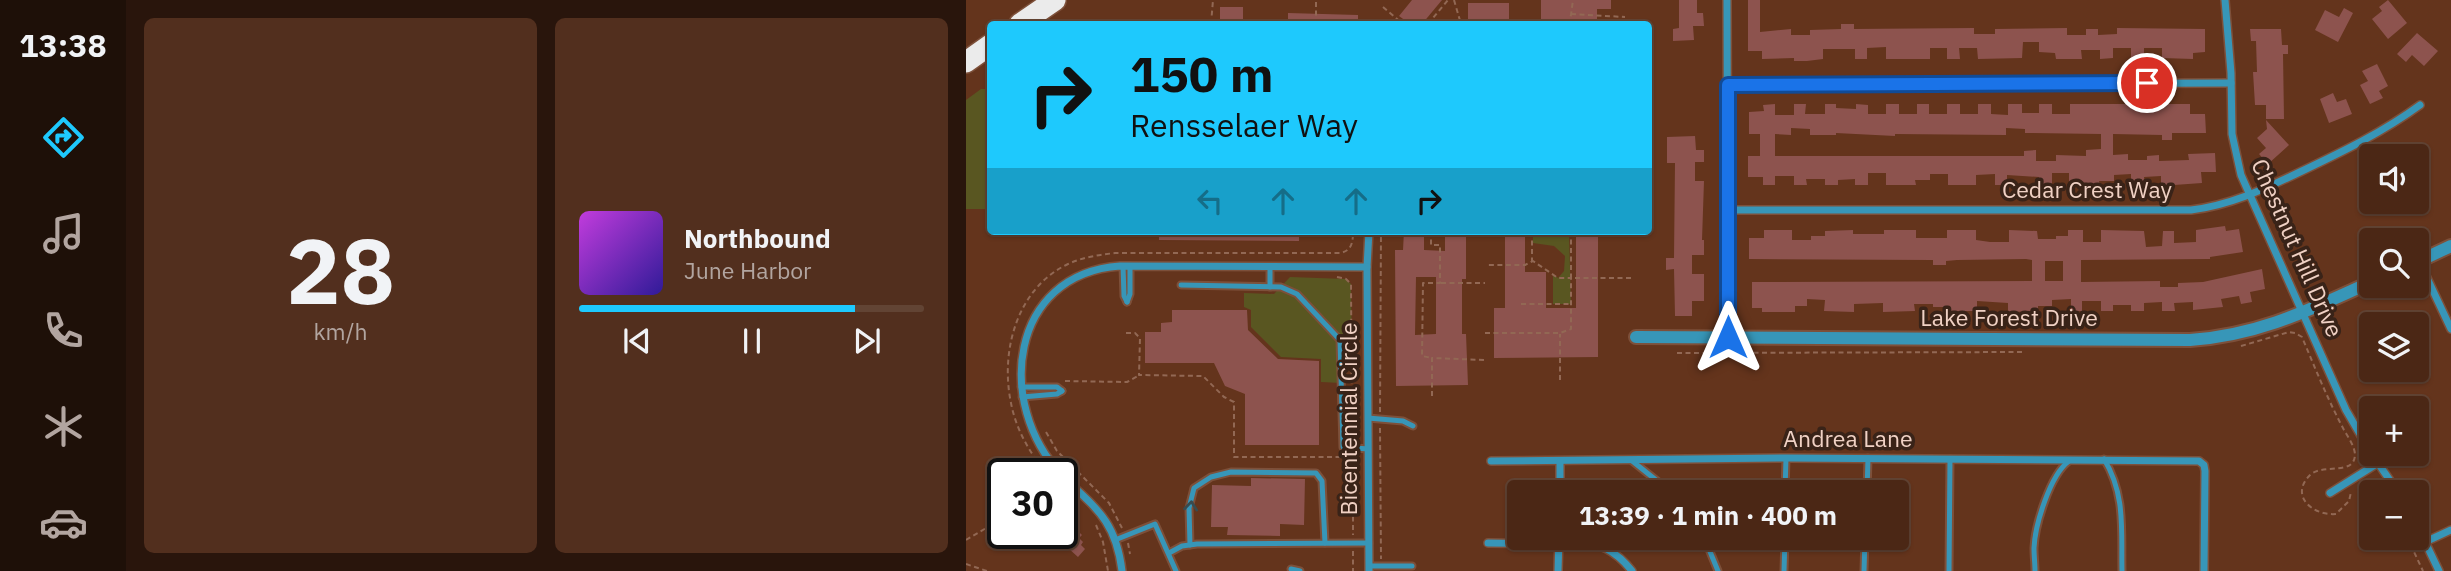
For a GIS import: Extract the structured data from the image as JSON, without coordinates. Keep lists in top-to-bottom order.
{
  "streets": {
    "street": [
      "Cedar Crest Way",
      "Chestnut Hill Drive",
      "Lake Forest Drive",
      "Bicentennial Circle",
      "Andrea Lane"
    ]
  },
  "crossings": [
    ["Cedar Crest Way", "Chestnut Hill Drive"],
    ["Chestnut Hill Drive", "Lake Forest Drive"]
  ],
  "page": {
    "tabs": "13:38",
    "tile": ["28", "km/h"],
    "turn": ["150 m", "Rensselaer Way"],
    "map_buttons": ["+", "−"],
    "song": ["Northbound", "June Harbor"],
    "limit": "30",
    "trip": "13:39 · 1 min · 400 m"
  }
}
